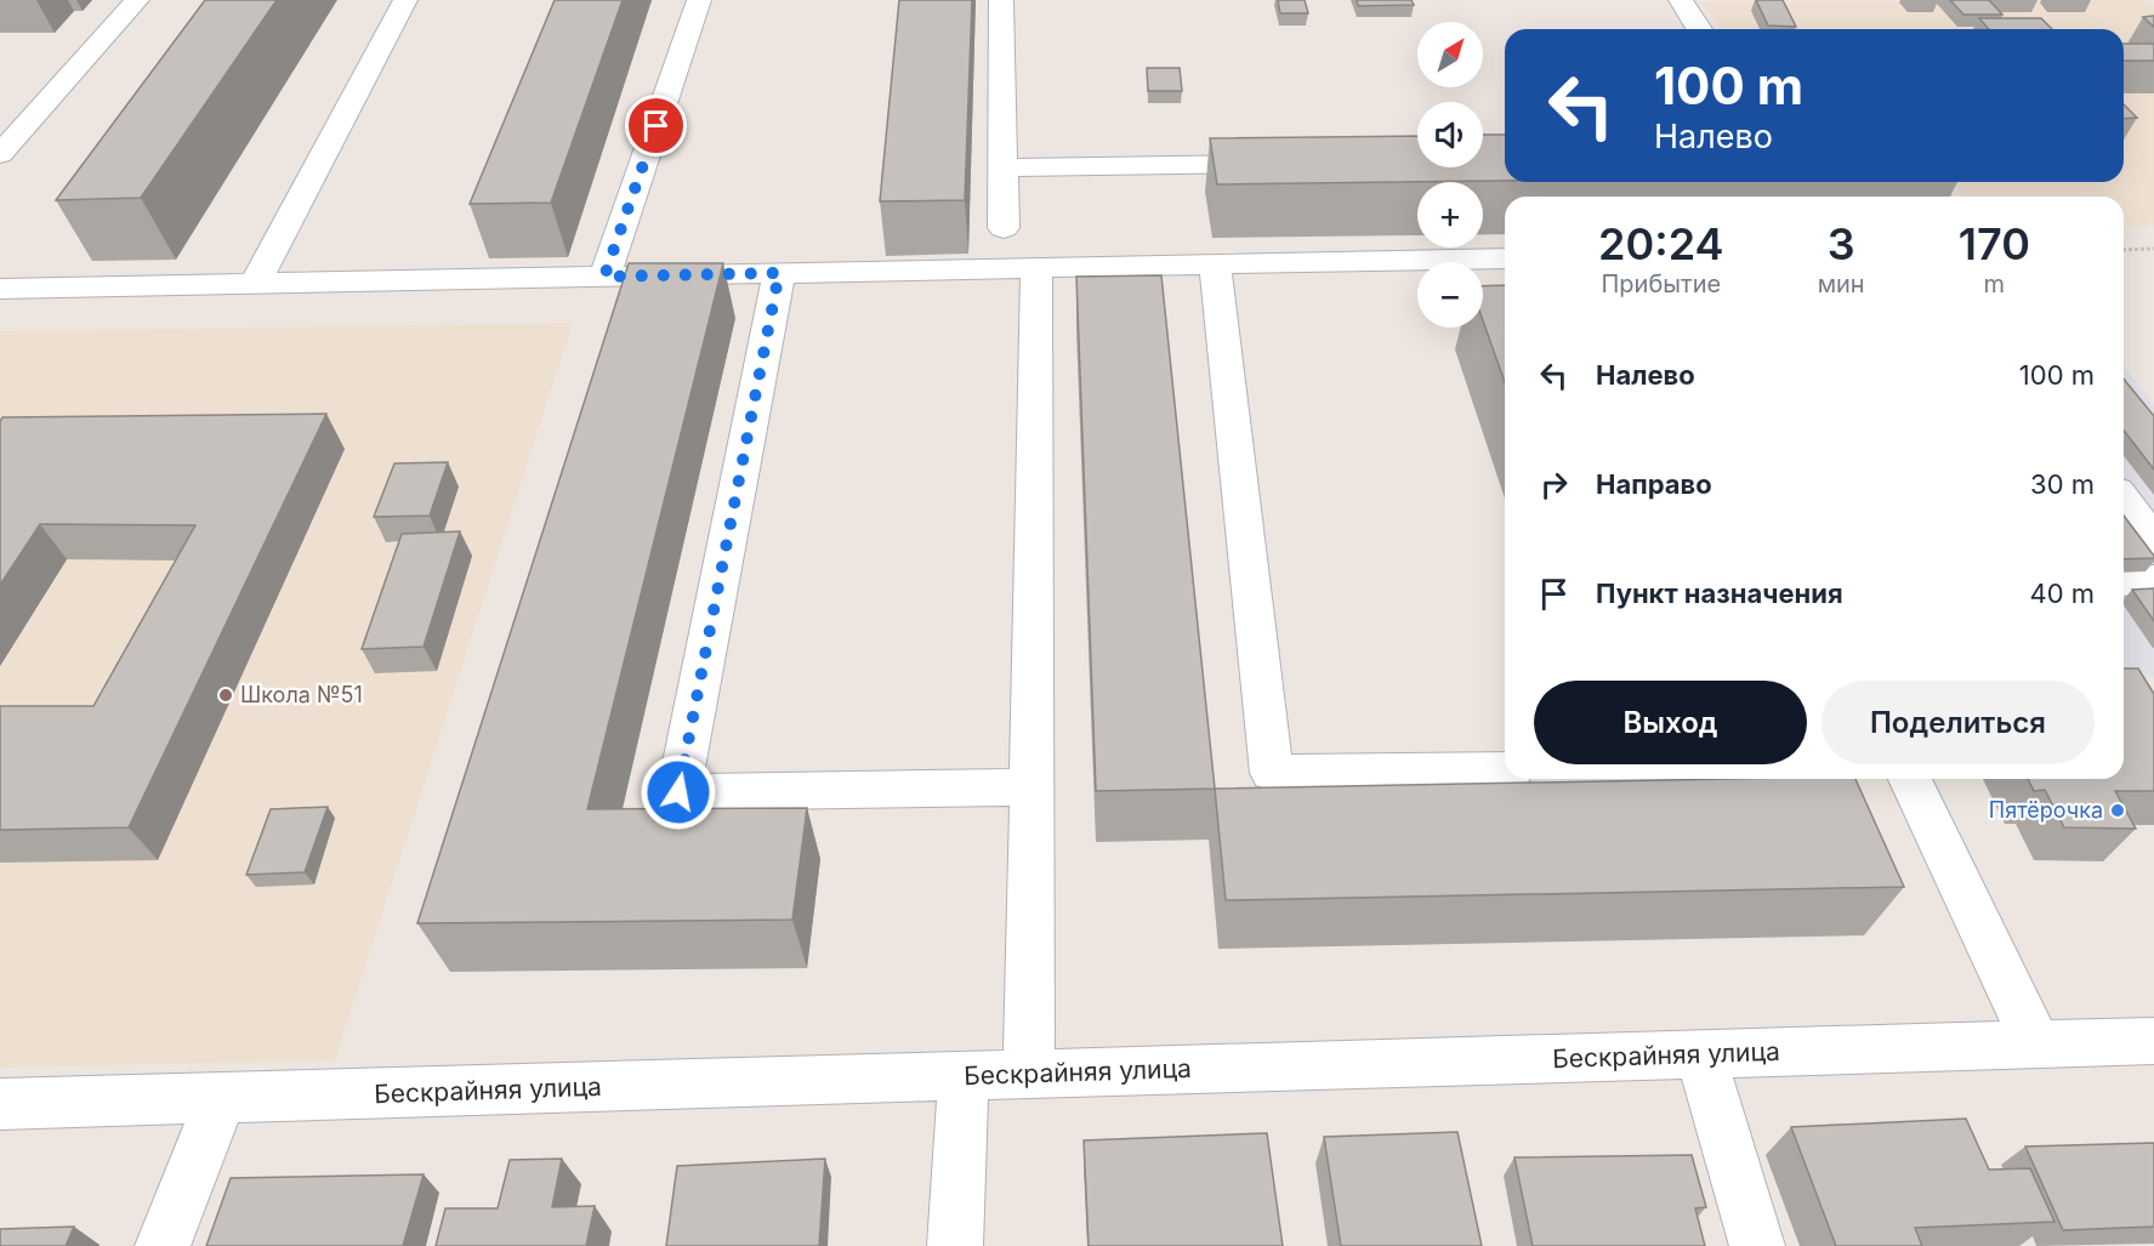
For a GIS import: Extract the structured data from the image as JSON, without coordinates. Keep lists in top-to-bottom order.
{
  "streets": {
    "street": ["Бескрайняя улица"]
  },
  "places": ["Школа №51", "Пятёрочка"],
  "north": "top right",
  "page": {
    "map_buttons": ["+", "−"],
    "turn": ["100 m", "Налево"],
    "eta": [
      "20:24",
      "Прибытие",
      "3",
      "мин",
      "170",
      "m"
    ],
    "list": [
      {
        "name": "Налево",
        "value": "100 m"
      },
      {
        "name": "Направо",
        "value": "30 m"
      },
      {
        "name": "Пункт назначения",
        "value": "40 m"
      }
    ],
    "buttons": ["Выход", "Поделиться"]
  }
}
